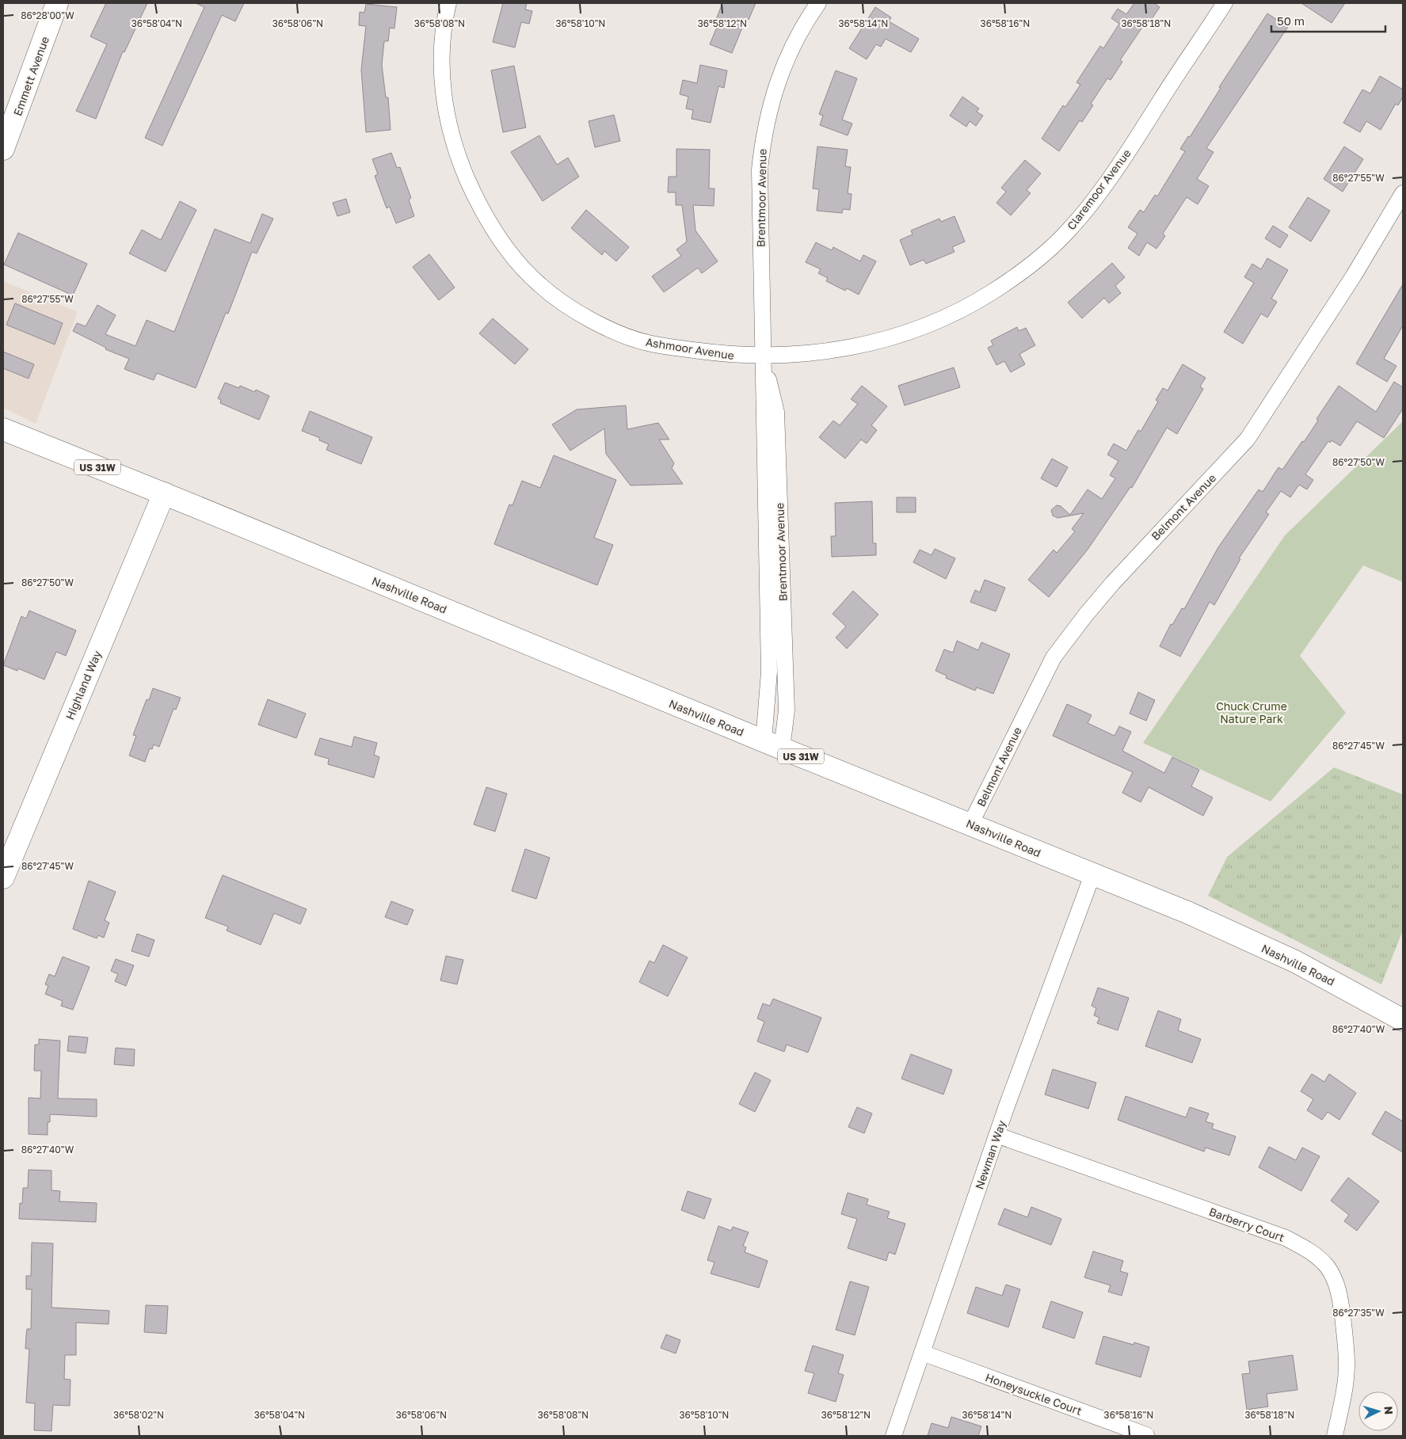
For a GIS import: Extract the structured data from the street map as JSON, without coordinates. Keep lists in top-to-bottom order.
{
  "streets": {
    "main road": [
      "Emmett Avenue",
      "US 31W",
      "Nashville Road",
      "Highland Way"
    ],
    "street": [
      "Claremoor Avenue",
      "Brentmoor Avenue",
      "Ashmoor Avenue",
      "Belmont Avenue",
      "Newman Way",
      "Barberry Court",
      "Honeysuckle Court"
    ]
  },
  "crossings": [
    ["Claremoor Avenue", "Brentmoor Avenue"],
    ["Claremoor Avenue", "Ashmoor Avenue"],
    ["Brentmoor Avenue", "Ashmoor Avenue"],
    ["Brentmoor Avenue", "Nashville Road"],
    ["Belmont Avenue", "Nashville Road"],
    ["Nashville Road", "Highland Way"],
    ["Nashville Road", "Newman Way"],
    ["Newman Way", "Barberry Court"],
    ["Newman Way", "Honeysuckle Court"]
  ],
  "parks": ["Chuck Crume Nature Park"],
  "scale_bar": "50 m",
  "north": "right",
  "coordinates": [
    "86°28'00\"W",
    "36°58'04\"N",
    "36°58'06\"N",
    "36°58'08\"N",
    "36°58'10\"N",
    "36°58'12\"N",
    "36°58'14\"N",
    "36°58'16\"N",
    "36°58'18\"N",
    "86°27'55\"W",
    "86°27'50\"W",
    "86°27'45\"W",
    "86°27'40\"W",
    "86°27'35\"W",
    "36°58'02\"N"
  ]
}
